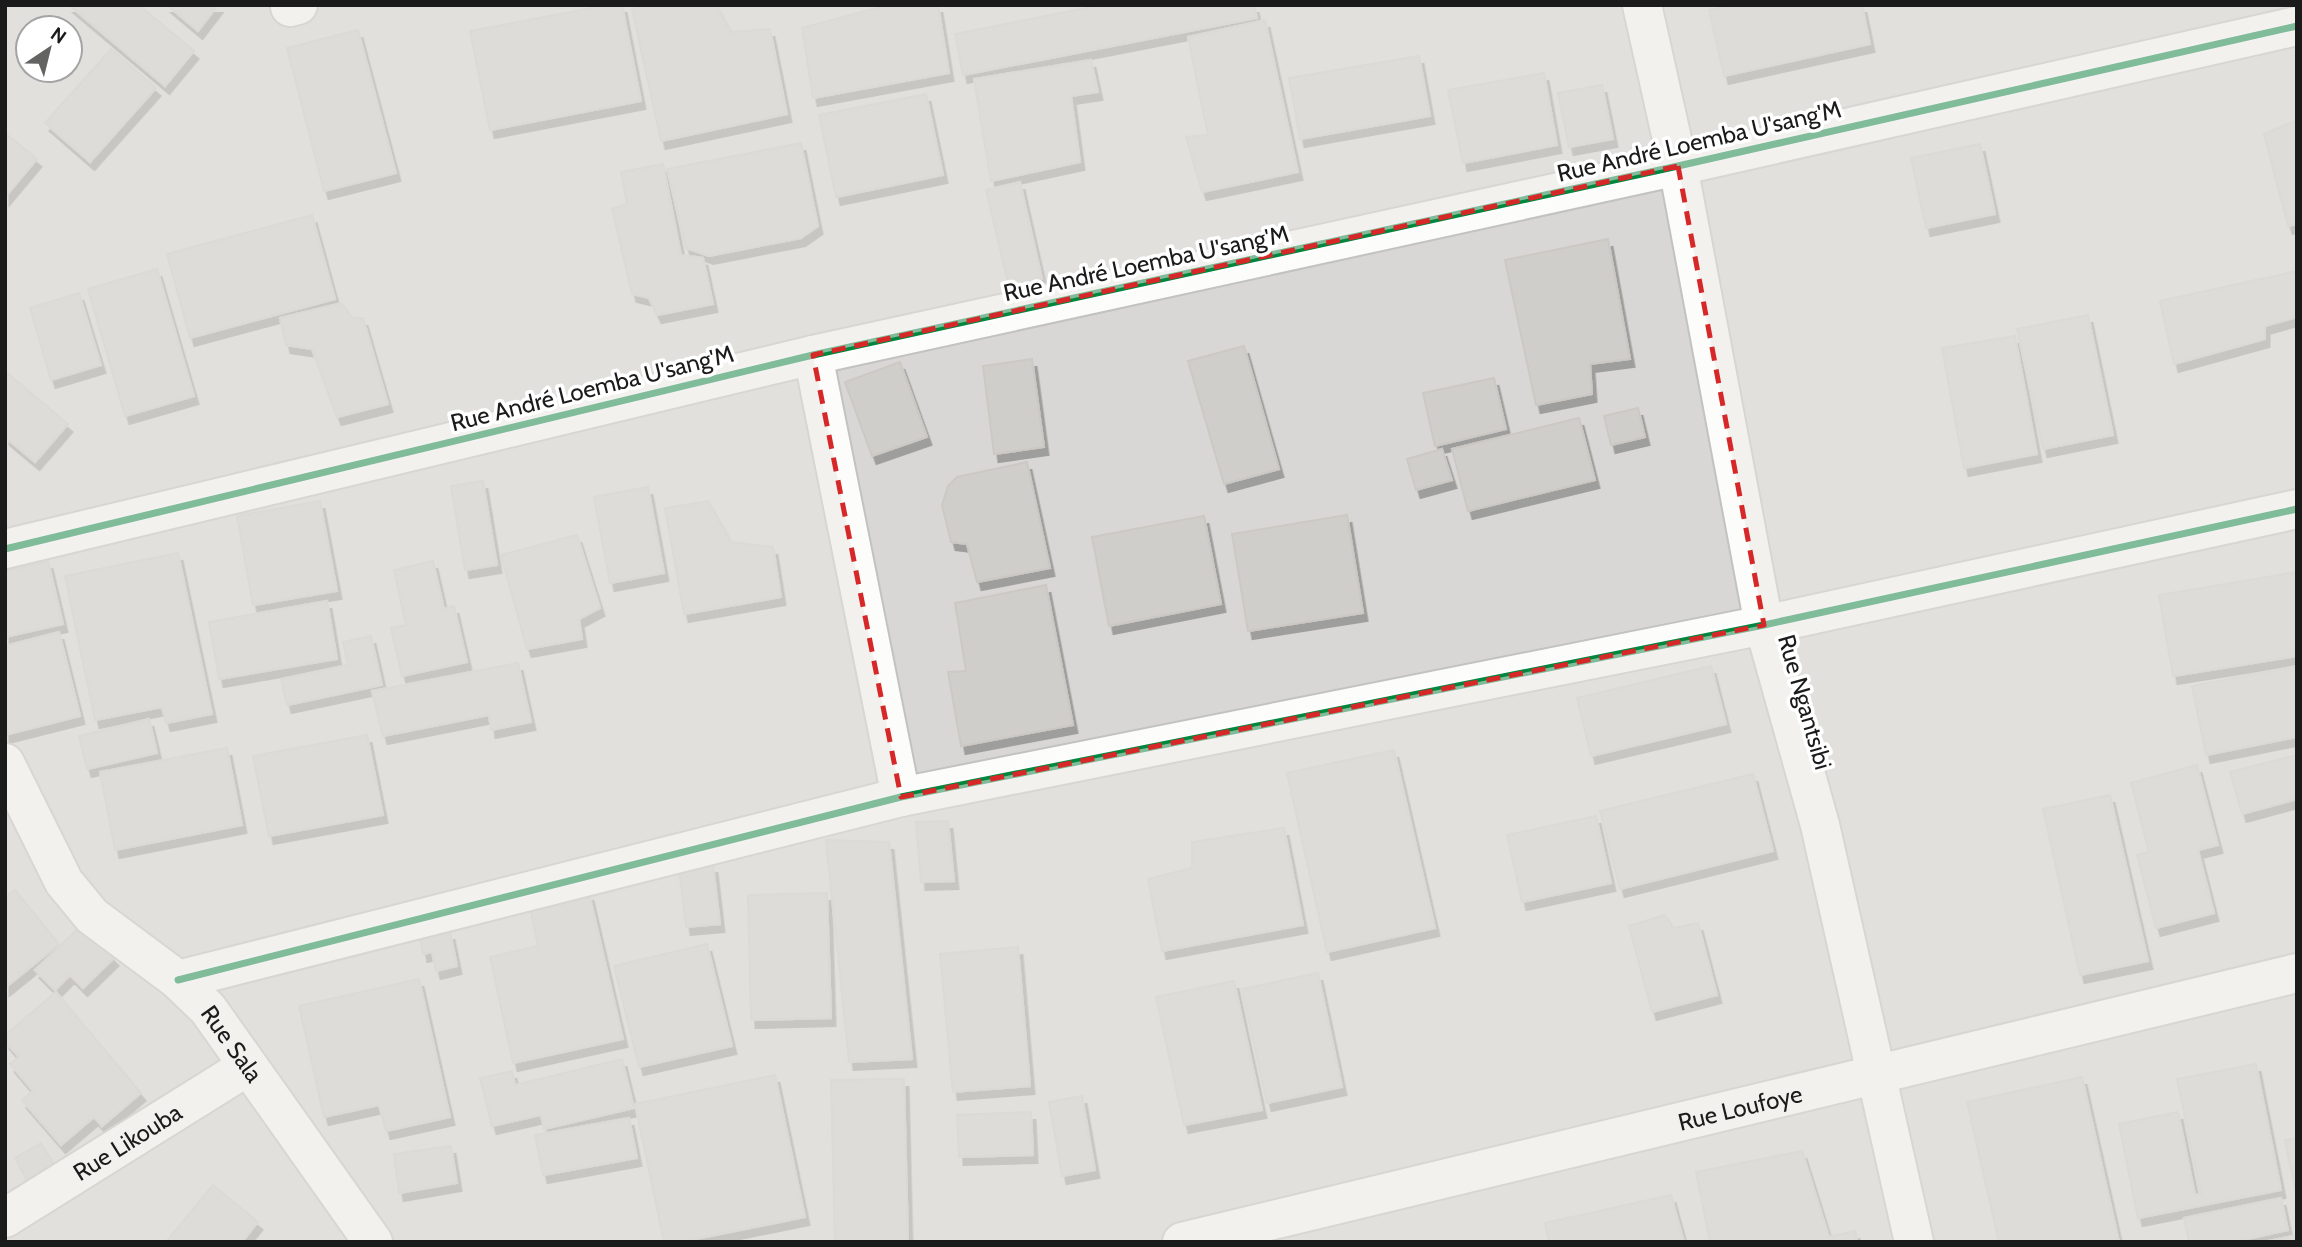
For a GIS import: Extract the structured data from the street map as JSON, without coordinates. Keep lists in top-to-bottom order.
{
  "streets": {
    "street": [
      "Rue André Loemba U'sang'M",
      "Rue Ngantsibi",
      "Rue Sala",
      "Rue Loufoye",
      "Rue Likouba"
    ]
  },
  "crossings": [
    ["Rue André Loemba U'sang'M", "Rue Ngantsibi"],
    ["Rue Ngantsibi", "Rue Loufoye"],
    ["Rue Sala", "Rue Likouba"]
  ],
  "north": "top right"
}
